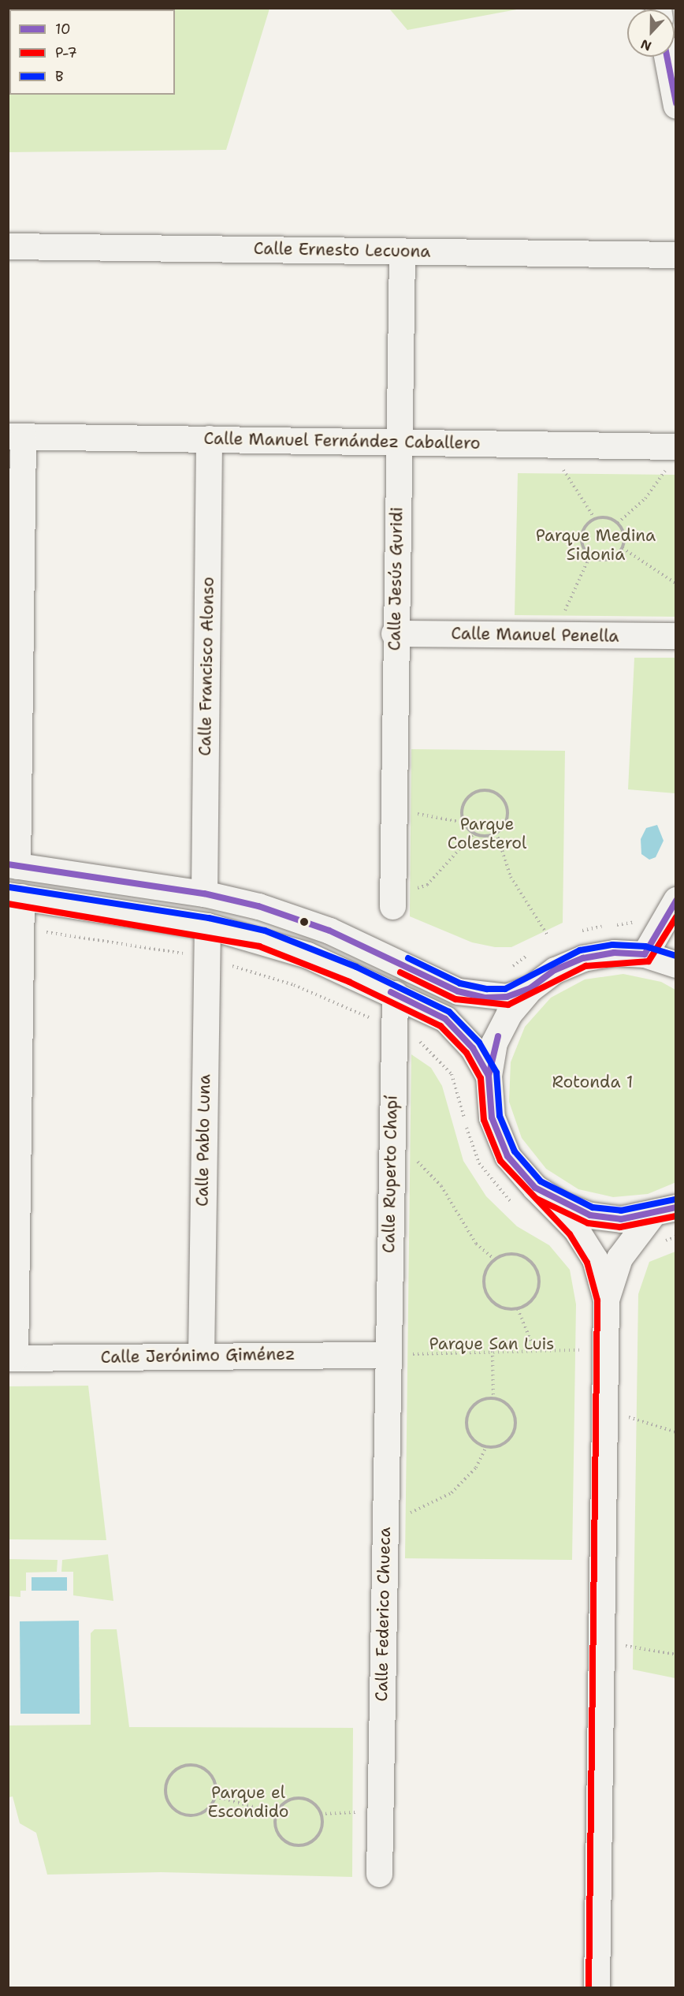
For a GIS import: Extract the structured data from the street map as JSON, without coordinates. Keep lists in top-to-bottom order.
{
  "streets": {
    "street": [
      "Calle Ernesto Lecuona",
      "Calle Manuel Fernández Caballero",
      "Calle Jesús Guridi",
      "Calle Manuel Penella",
      "Calle Francisco Alonso",
      "Calle Pablo Luna",
      "Calle Ruperto Chapí",
      "Calle Jerónimo Giménez",
      "Calle Federico Chueca"
    ]
  },
  "crossings": [
    ["Calle Ernesto Lecuona", "Calle Jesús Guridi"],
    ["Calle Manuel Fernández Caballero", "Calle Jesús Guridi"],
    ["Calle Manuel Fernández Caballero", "Calle Francisco Alonso"],
    ["Calle Jesús Guridi", "Calle Manuel Penella"],
    ["Calle Pablo Luna", "Calle Jerónimo Giménez"],
    ["Calle Ruperto Chapí", "Calle Jerónimo Giménez"],
    ["Calle Ruperto Chapí", "Calle Federico Chueca"],
    ["Calle Jerónimo Giménez", "Calle Federico Chueca"]
  ],
  "parks": [
    "Parque Medina Sidonia",
    "Parque Colesterol",
    "Rotonda 1",
    "Parque San Luis",
    "Parque el Escondido"
  ],
  "lines": ["transit line 10", "transit line B", "transit line P-7"],
  "legend": ["10", "P-7", "B"],
  "north": "bottom"
}
